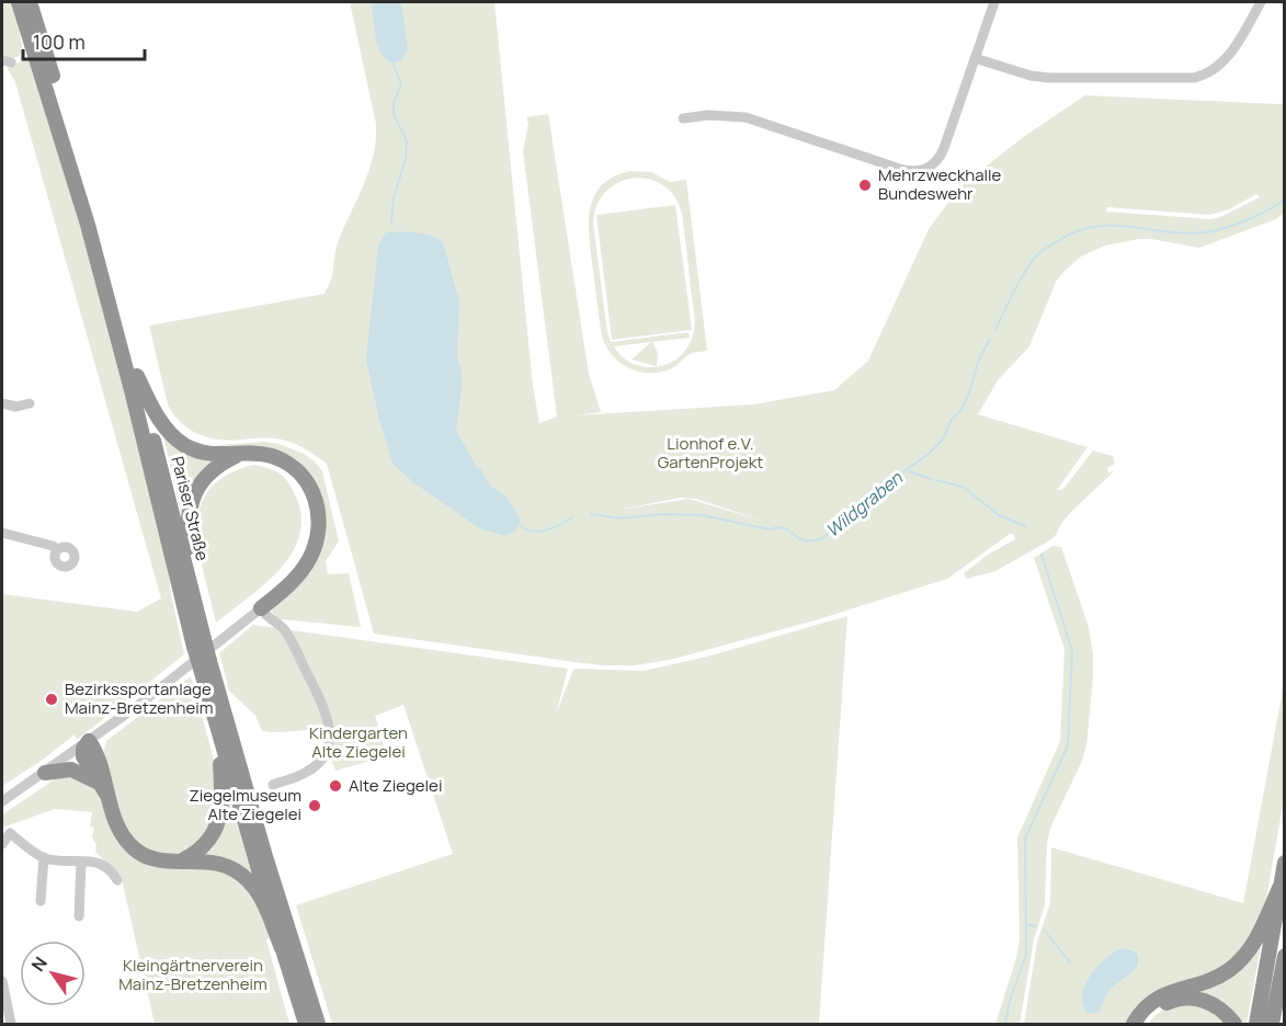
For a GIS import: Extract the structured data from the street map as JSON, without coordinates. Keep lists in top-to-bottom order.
{
  "streets": {
    "highway": ["Pariser Straße"]
  },
  "water": ["Wildgraben"],
  "parks": ["Lionhof e.V. GartenProjekt", "Kindergarten Alte Ziegelei", "Kleingärtnerverein Mainz-Bretzenheim"],
  "places": [
    "Mehrzweckhalle Bundeswehr",
    "Bezirkssportanlage Mainz-Bretzenheim",
    "Alte Ziegelei",
    "Ziegelmuseum Alte Ziegelei"
  ],
  "scale_bar": "100 m",
  "north": "top left"
}
